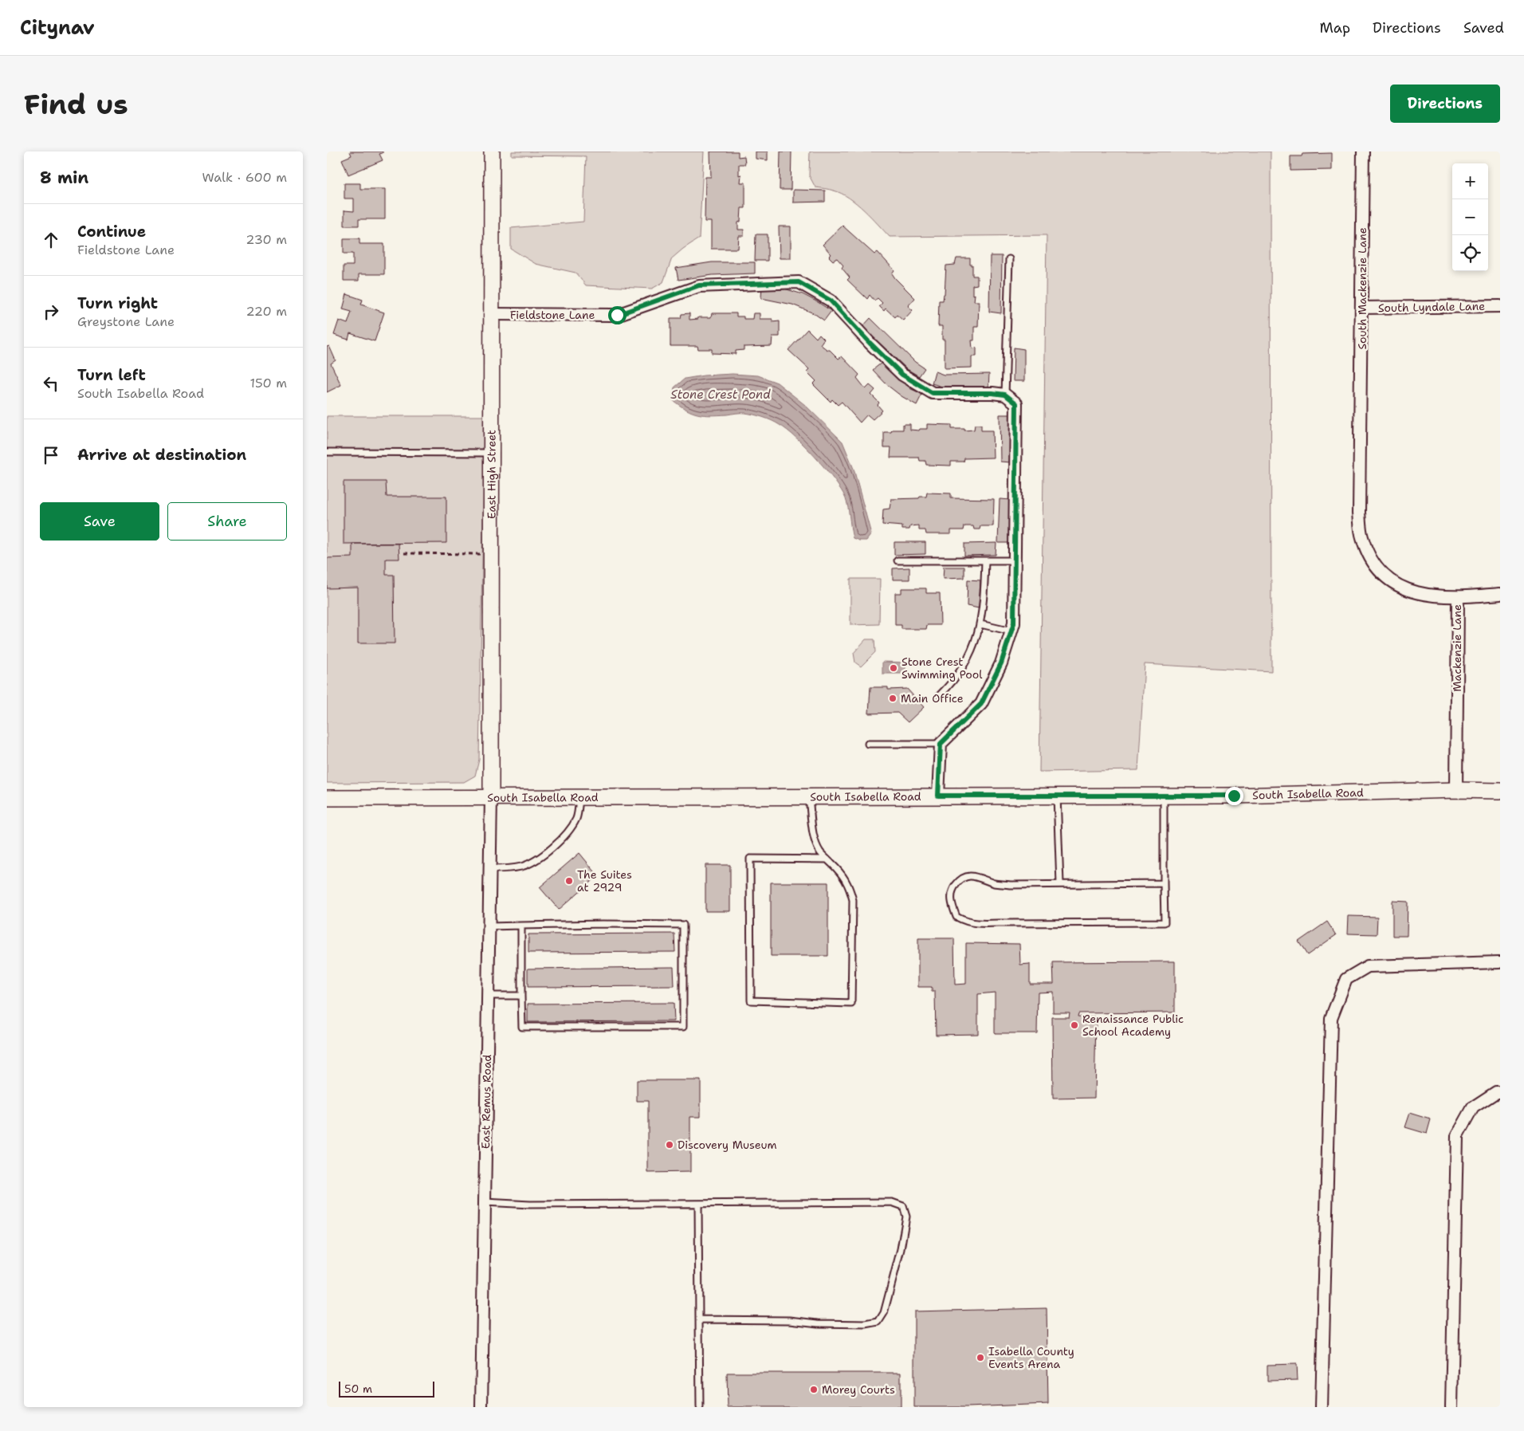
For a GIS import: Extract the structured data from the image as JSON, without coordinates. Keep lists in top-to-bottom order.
{
  "streets": {
    "main road": ["East High Street", "South Isabella Road"],
    "street": [
      "South Mackenzie Lane",
      "South Lyndale Lane",
      "Fieldstone Lane",
      "Mackenzie Lane",
      "East Remus Road"
    ]
  },
  "crossings": [
    ["South Mackenzie Lane", "South Lyndale Lane"],
    ["South Mackenzie Lane", "Mackenzie Lane"],
    ["Fieldstone Lane", "East High Street"],
    ["East High Street", "South Isabella Road"],
    ["East High Street", "East Remus Road"],
    ["Mackenzie Lane", "South Isabella Road"],
    ["South Isabella Road", "East Remus Road"]
  ],
  "water": ["Stone Crest Pond"],
  "places": [
    "Stone Crest Swimming Pool",
    "Main Office",
    "The Suites at 2929",
    "Renaissance Public School Academy",
    "Discovery Museum",
    "Isabella County Events Arena",
    "Morey Courts"
  ],
  "scale_bar": "50 m",
  "page": {
    "header": "Citynav",
    "nav": ["Map", "Directions", "Saved"],
    "buttons": [
      "Directions",
      ["Save", "Share"]
    ],
    "title": "Find us",
    "heading": ["8 min", "Walk · 600 m"],
    "map_buttons": ["+", "−"],
    "list": [
      ["Continue", "Fieldstone Lane", "230 m"],
      ["Turn right", "Greystone Lane", "220 m"],
      ["Turn left", "South Isabella Road", "150 m"],
      "Arrive at destination"
    ],
    "scale": "50 m"
  }
}
